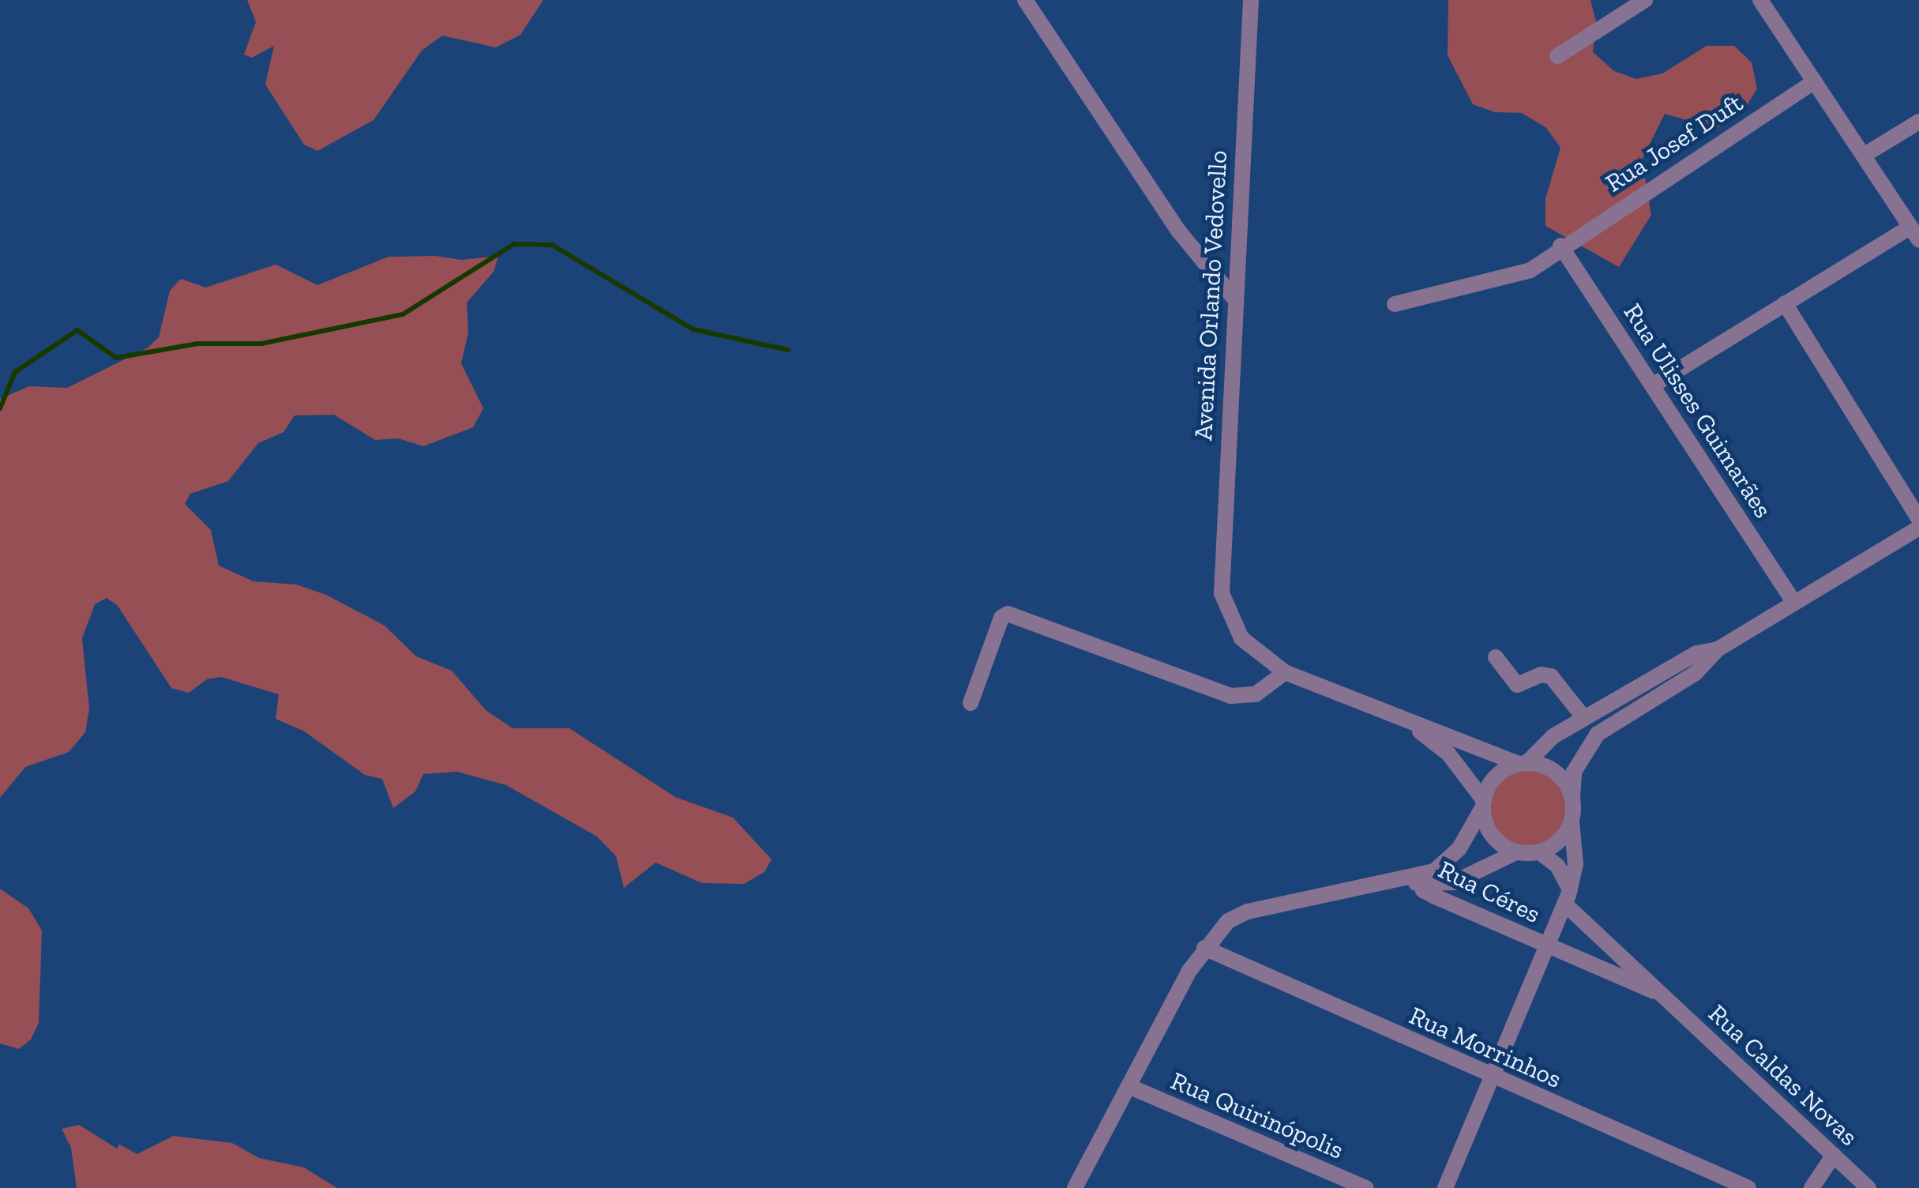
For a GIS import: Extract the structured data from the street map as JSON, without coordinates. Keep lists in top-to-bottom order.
{
  "streets": {
    "street": [
      "Rua Josef Duft",
      "Avenida Orlando Vedovello",
      "Rua Ulisses Guimarães",
      "Rua Céres",
      "Rua Morrinhos",
      "Rua Caldas Novas",
      "Rua Quirinópolis"
    ]
  },
  "crossings": [
    ["Rua Josef Duft", "Rua Ulisses Guimarães"],
    ["Rua Céres", "Rua Caldas Novas"]
  ]
}
